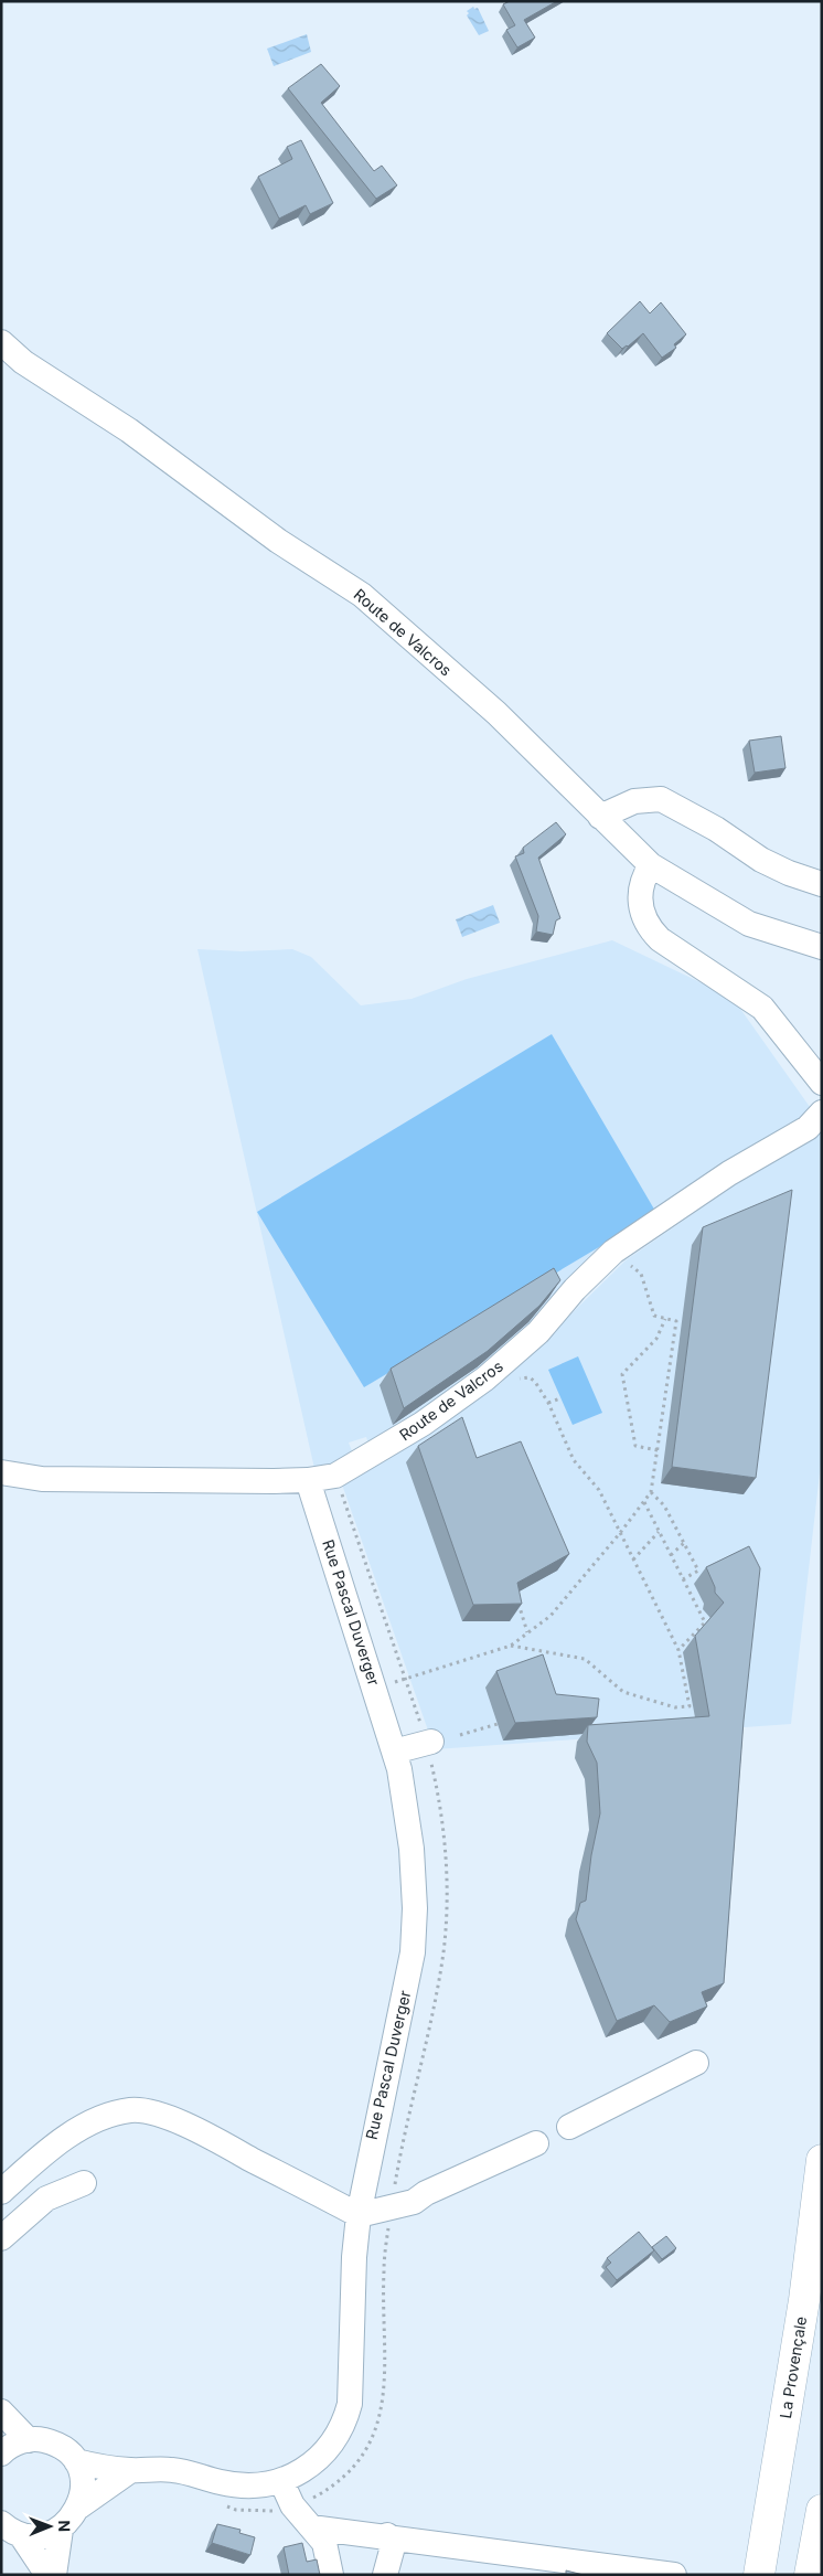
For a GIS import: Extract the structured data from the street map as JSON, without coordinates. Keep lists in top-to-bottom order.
{
  "streets": {
    "highway": ["La Provençale"],
    "street": ["Route de Valcros", "Rue Pascal Duverger"]
  },
  "crossings": [
    ["Route de Valcros", "Rue Pascal Duverger"]
  ],
  "north": "right"
}
